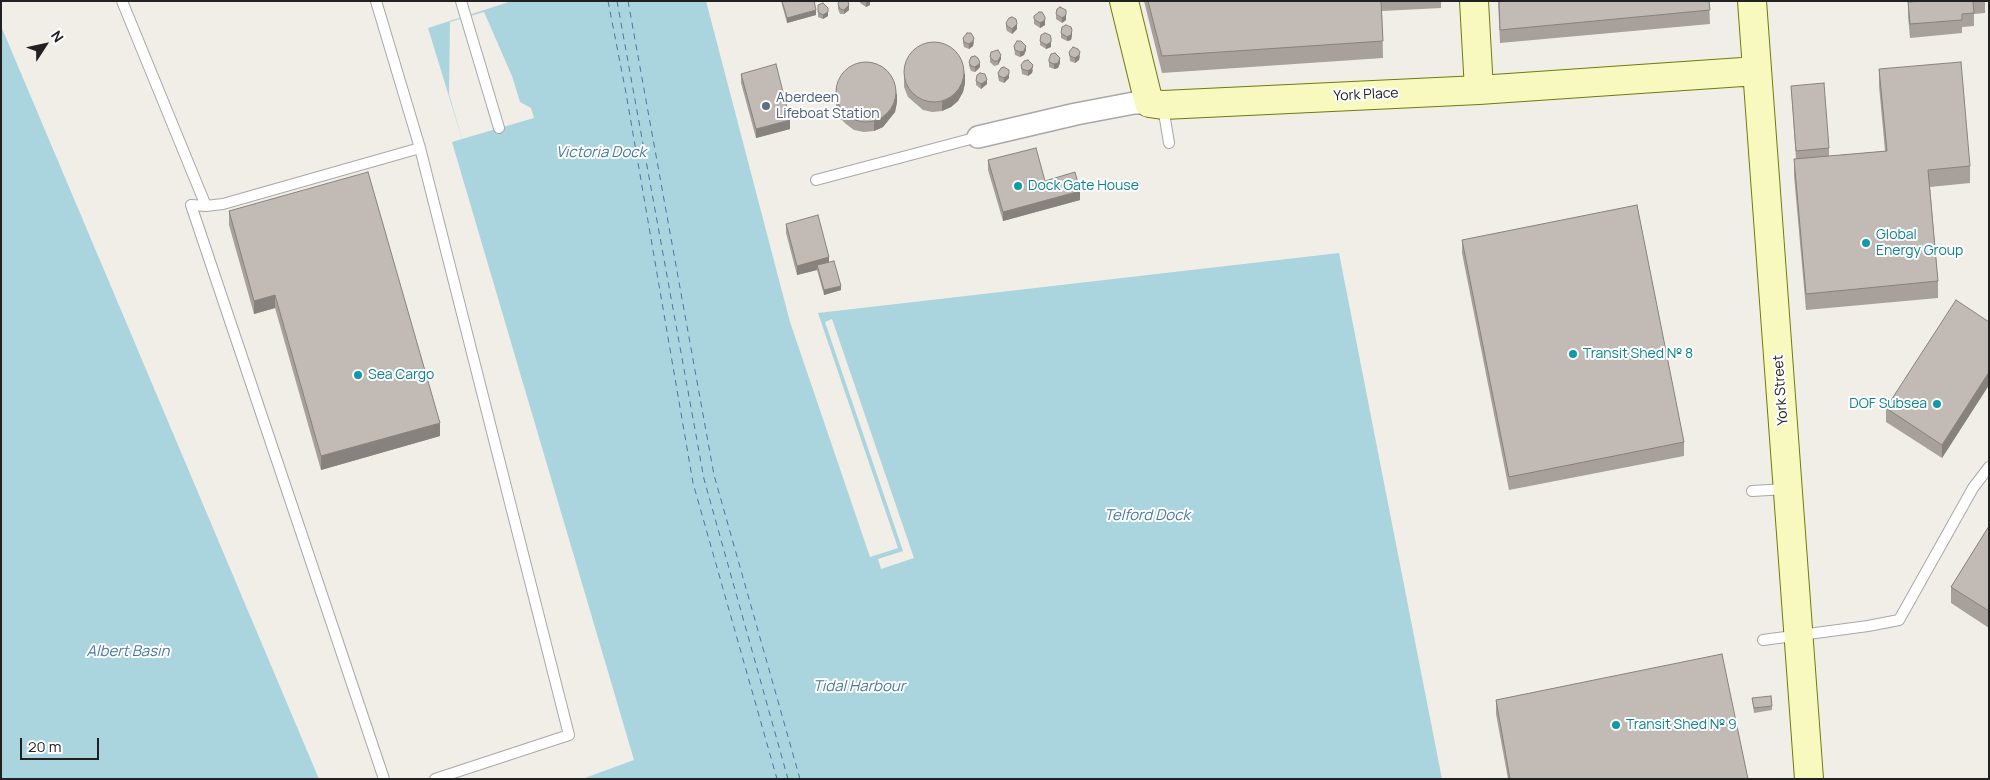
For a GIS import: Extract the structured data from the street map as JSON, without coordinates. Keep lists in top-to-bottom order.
{
  "streets": {
    "street": ["York Place", "York Street"]
  },
  "crossings": [
    ["York Place", "York Street"]
  ],
  "water": [
    "Victoria Dock",
    "Telford Dock",
    "Albert Basin",
    "Tidal Harbour"
  ],
  "places": [
    "Aberdeen Lifeboat Station",
    "Dock Gate House",
    "Global Energy Group",
    "Transit Shed № 8",
    "Sea Cargo",
    "DOF Subsea",
    "Transit Shed № 9"
  ],
  "scale_bar": "20 m",
  "north": "top right"
}
